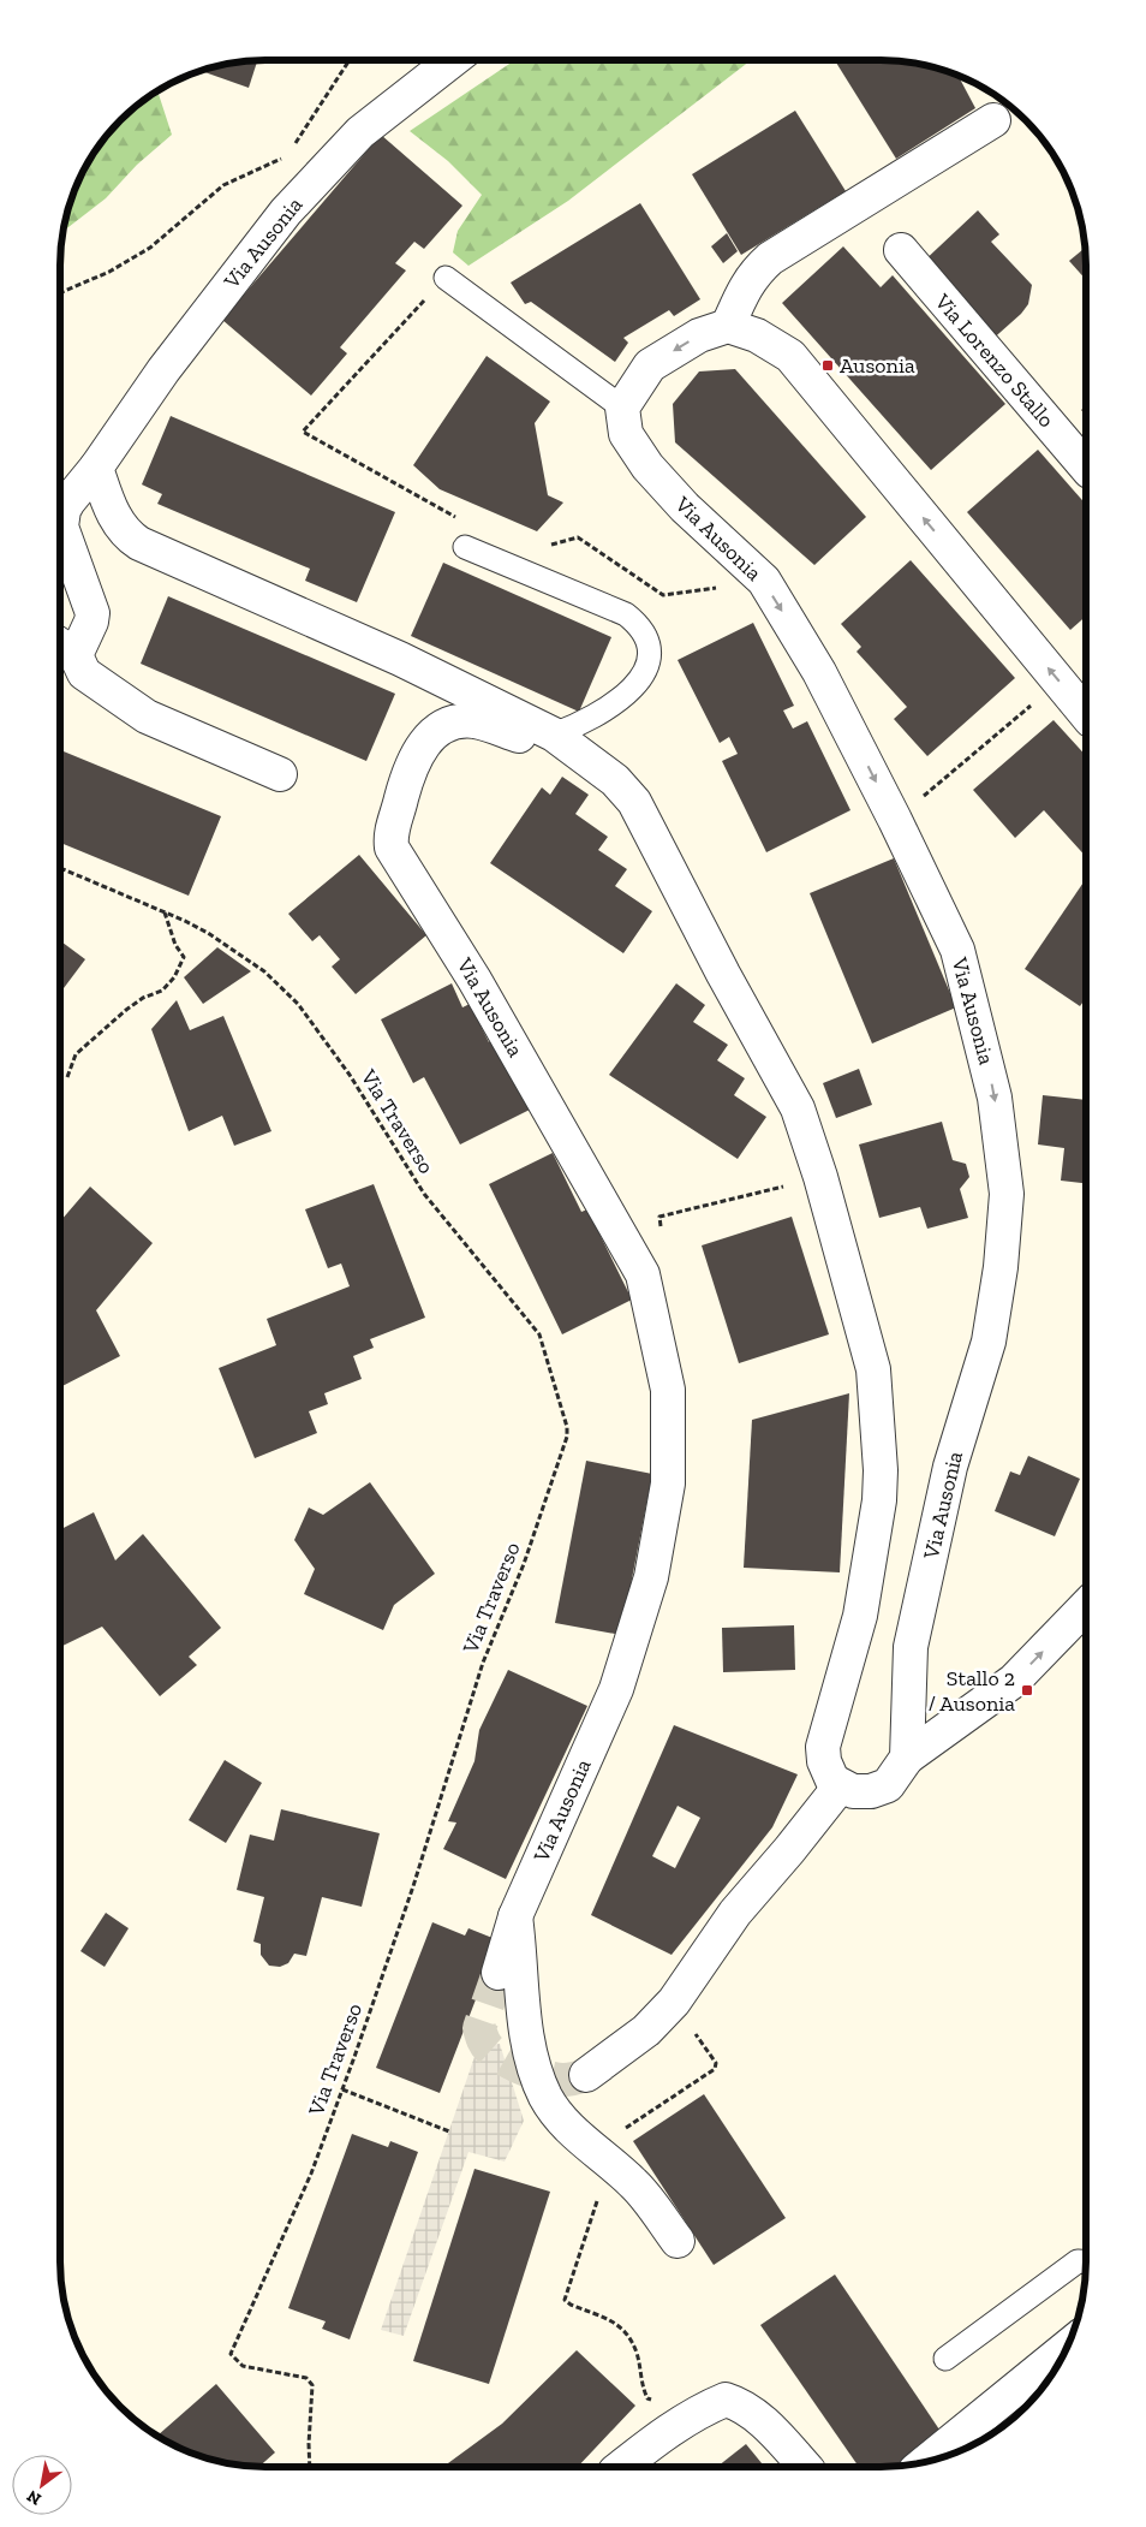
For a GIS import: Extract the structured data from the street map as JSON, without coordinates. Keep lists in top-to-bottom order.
{
  "streets": {
    "street": ["Via Ausonia", "Via Lorenzo Stallo"],
    "path": ["Via Traverso"]
  },
  "places": {
    "transit": ["Ausonia", "Stallo 2 / Ausonia"]
  },
  "north": "bottom left"
}
